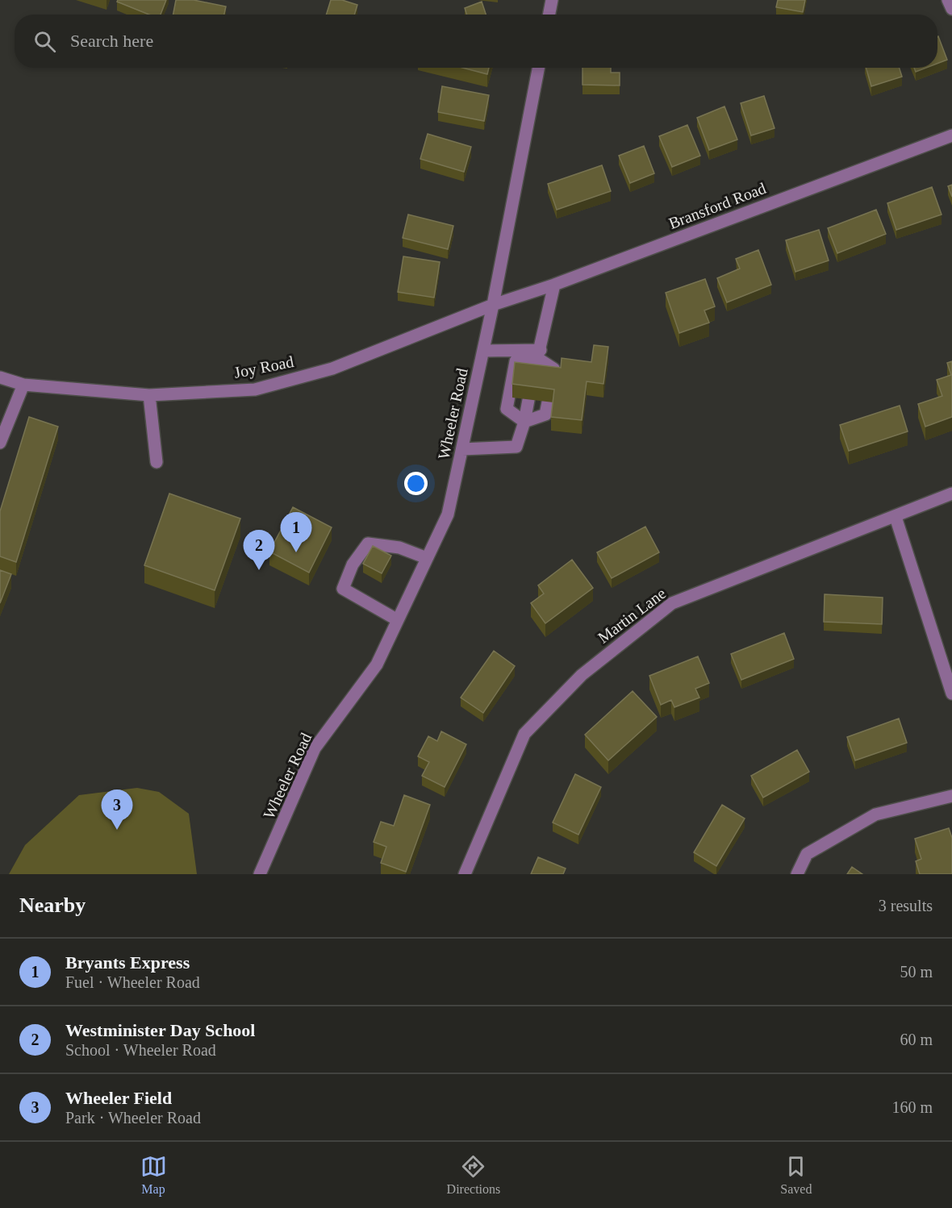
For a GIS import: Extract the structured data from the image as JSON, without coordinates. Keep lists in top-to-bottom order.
{
  "streets": {
    "street": [
      "Bransford Road",
      "Joy Road",
      "Wheeler Road",
      "Martin Lane"
    ]
  },
  "crossings": [
    ["Bransford Road", "Joy Road"],
    ["Bransford Road", "Wheeler Road"],
    ["Joy Road", "Wheeler Road"]
  ],
  "page": {
    "search": "Search here",
    "pins": ["1", "2", "3"],
    "heading": ["Nearby", "3 results"],
    "list": [
      {
        "mark": "1",
        "name": "Bryants Express",
        "note": "Fuel · Wheeler Road",
        "value": "50 m"
      },
      {
        "mark": "2",
        "name": "Westminister Day School",
        "note": "School · Wheeler Road",
        "value": "60 m"
      },
      {
        "mark": "3",
        "name": "Wheeler Field",
        "note": "Park · Wheeler Road",
        "value": "160 m"
      }
    ],
    "nav": ["Map", "Directions", "Saved"]
  }
}
